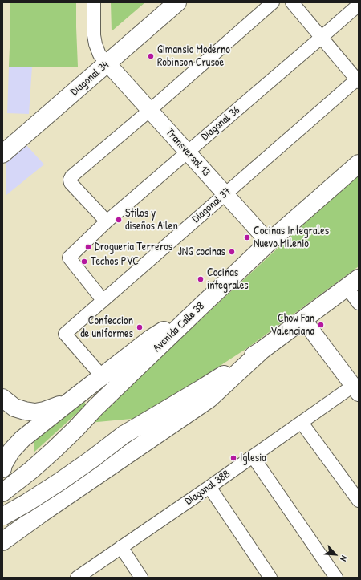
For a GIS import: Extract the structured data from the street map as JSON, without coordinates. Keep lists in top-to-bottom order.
{
  "streets": {
    "main road": ["Diagonal 34", "Avenida Calle 38"],
    "street": [
      "Diagonal 36",
      "Transversal 13",
      "Diagonal 37",
      "Diagonal 38B"
    ]
  },
  "crossings": [
    ["Diagonal 34", "Transversal 13"],
    ["Diagonal 36", "Transversal 13"],
    ["Diagonal 36", "Diagonal 37"],
    ["Transversal 13", "Diagonal 37"],
    ["Transversal 13", "Avenida Calle 38"]
  ],
  "places": [
    "Gimansio Moderno Robinson Crusoe",
    "Stilos y diseños Ailen",
    "Cocinas Integrales Nuevo Milenio",
    "Drogueria Terreros",
    "JNG cocinas",
    "Techos PVC",
    "Cocinas integrales",
    "Chow Fan Valenciana",
    "Confeccion de uniformes",
    "Iglesia"
  ],
  "north": "bottom right"
}
